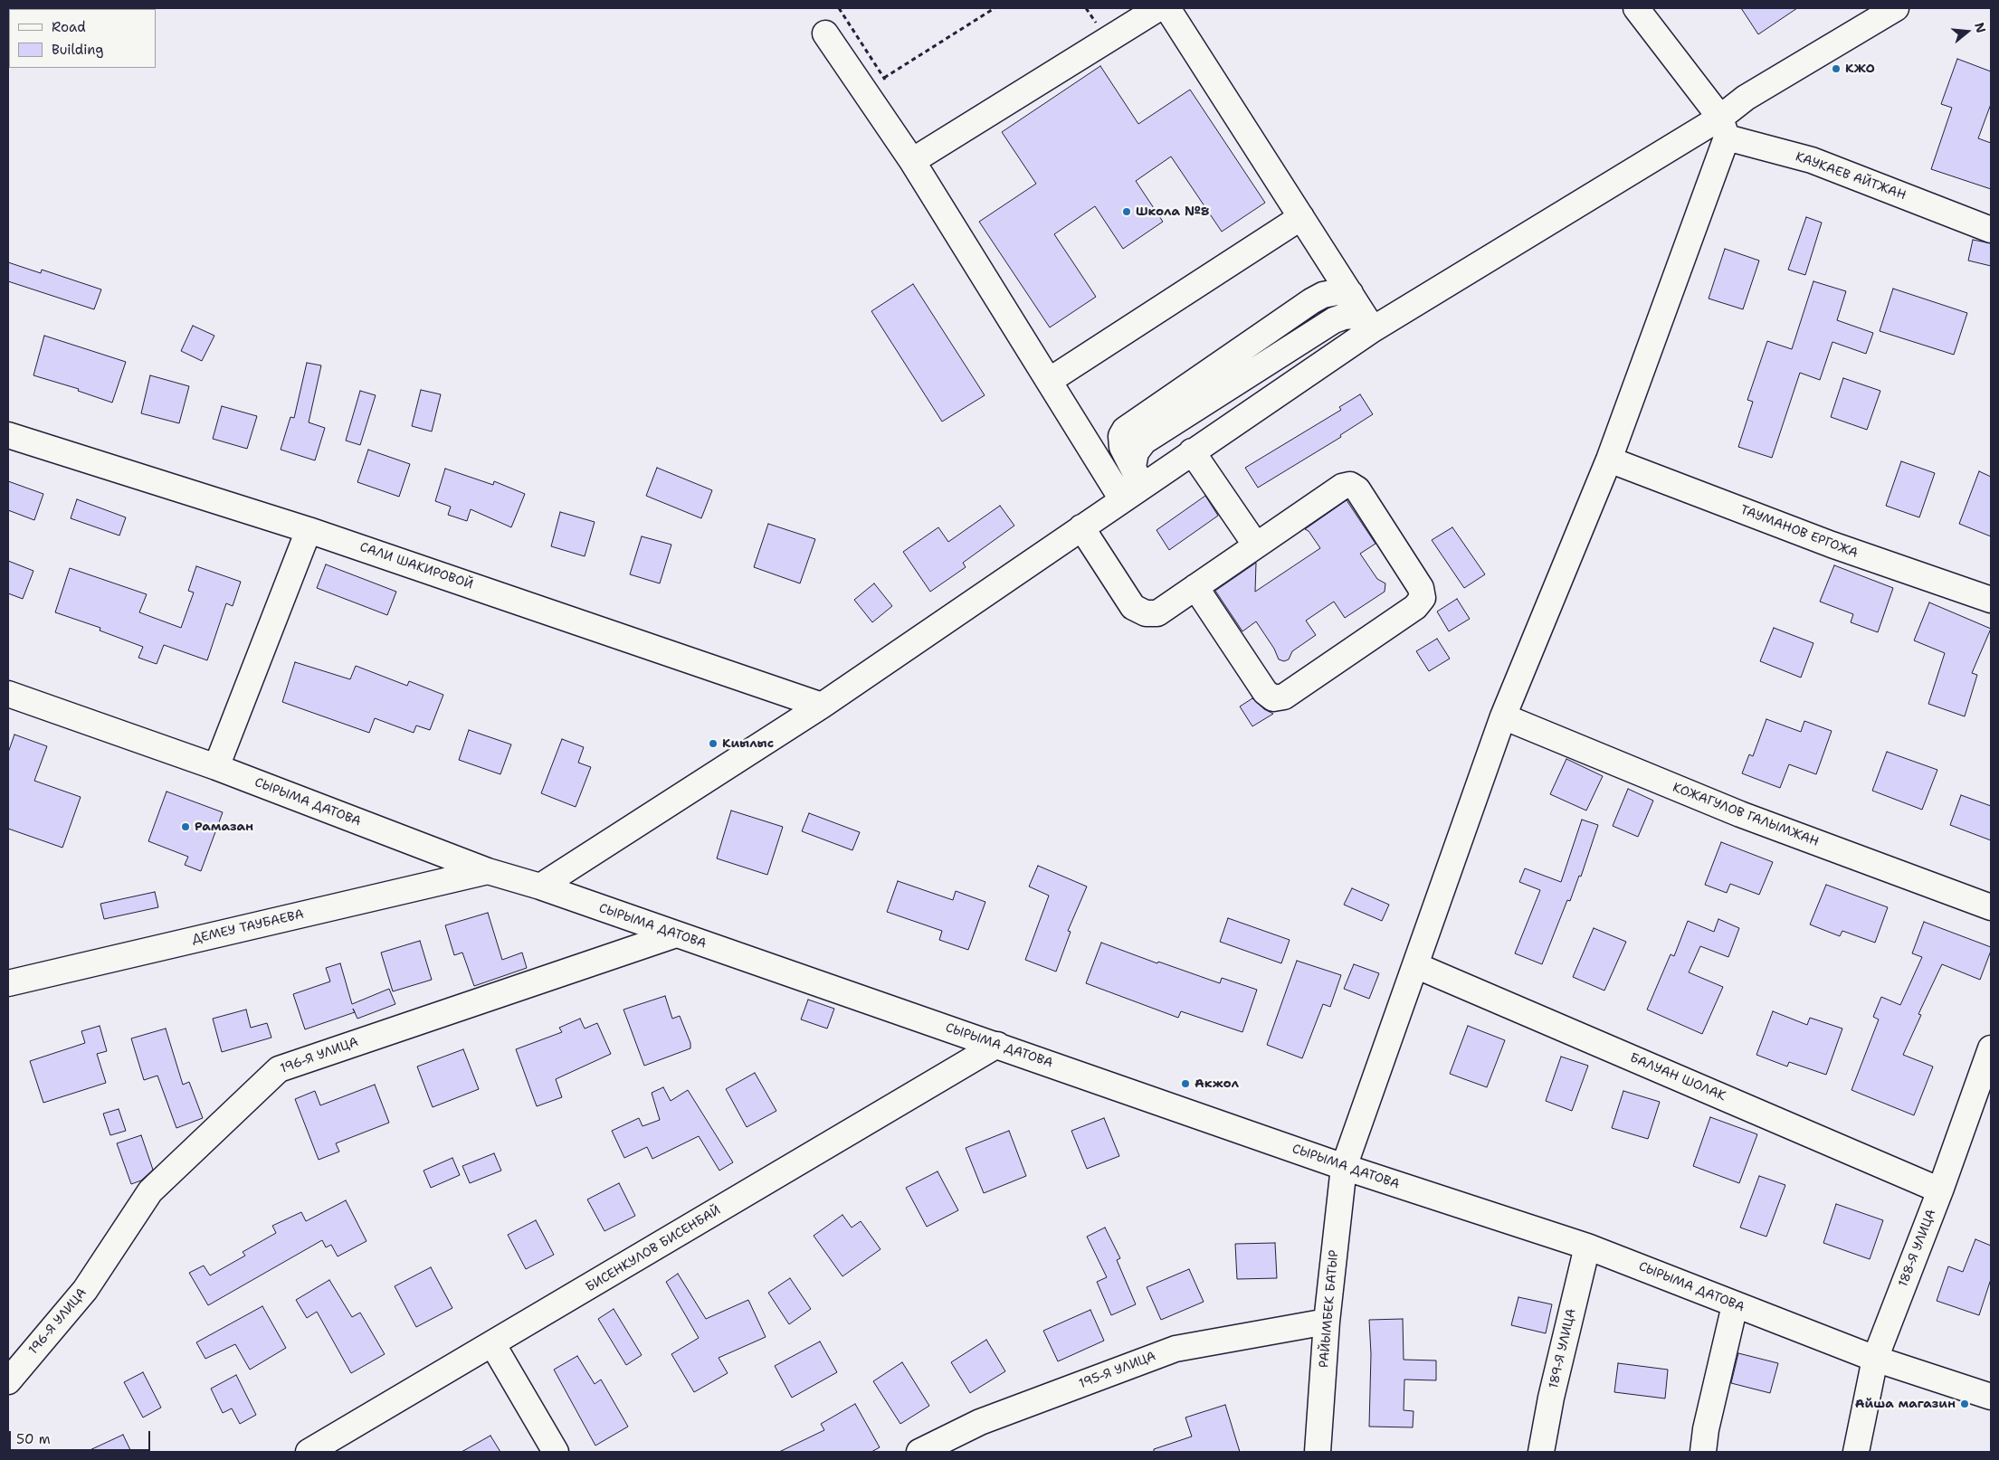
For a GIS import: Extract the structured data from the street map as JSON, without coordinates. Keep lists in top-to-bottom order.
{
  "streets": {
    "street": [
      "КАУКАЕВ АЙТЖАН",
      "ТАУМАНОВ ЕРГОЖА",
      "САЛИ ШАКИРОВОЙ",
      "СЫРЫМА ДАТОВА",
      "КОЖАГУЛОВ ГАЛЫМЖАН",
      "ДЕМЕУ ТАУБАЕВА",
      "196-Я УЛИЦА",
      "БАЛУАН ШОЛАК",
      "188-Я УЛИЦА",
      "БИСЕНКУЛОВ БИСЕНБАЙ",
      "РАЙЫМБЕК БАТЫР",
      "189-Я УЛИЦА",
      "195-Я УЛИЦА"
    ]
  },
  "crossings": [
    ["КАУКАЕВ АЙТЖАН", "РАЙЫМБЕК БАТЫР"],
    ["ТАУМАНОВ ЕРГОЖА", "РАЙЫМБЕК БАТЫР"],
    ["СЫРЫМА ДАТОВА", "ДЕМЕУ ТАУБАЕВА"],
    ["СЫРЫМА ДАТОВА", "196-Я УЛИЦА"],
    ["СЫРЫМА ДАТОВА", "188-Я УЛИЦА"],
    ["СЫРЫМА ДАТОВА", "БИСЕНКУЛОВ БИСЕНБАЙ"],
    ["СЫРЫМА ДАТОВА", "РАЙЫМБЕК БАТЫР"],
    ["СЫРЫМА ДАТОВА", "189-Я УЛИЦА"],
    ["КОЖАГУЛОВ ГАЛЫМЖАН", "РАЙЫМБЕК БАТЫР"],
    ["БАЛУАН ШОЛАК", "188-Я УЛИЦА"],
    ["БАЛУАН ШОЛАК", "РАЙЫМБЕК БАТЫР"],
    ["РАЙЫМБЕК БАТЫР", "195-Я УЛИЦА"]
  ],
  "places": [
    "КЖО",
    "Школа №8",
    "Киылыс",
    "Рамазан",
    "Акжол",
    "Айша магазин"
  ],
  "legend": ["Road", "Building"],
  "scale_bar": "50 m",
  "north": "right"
}
